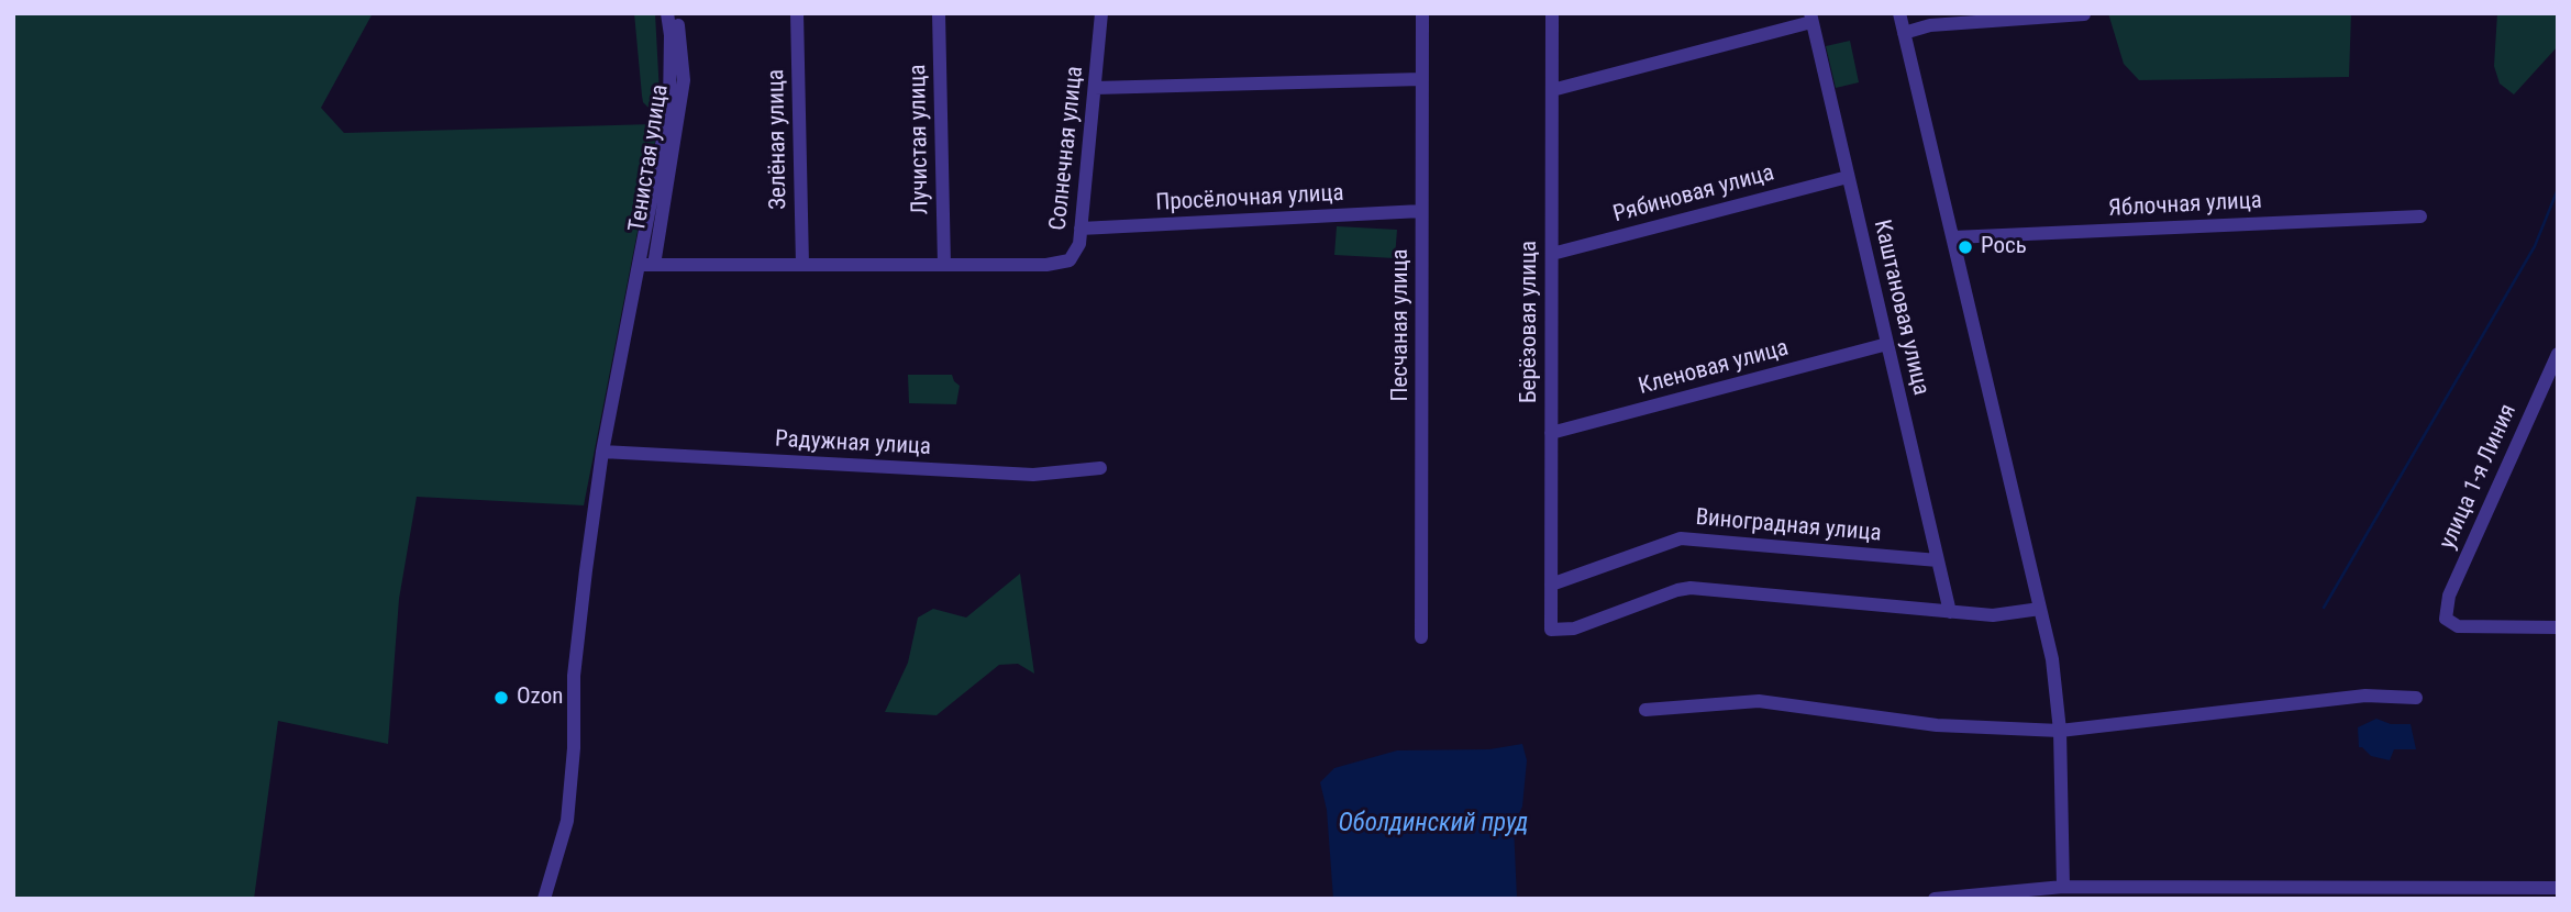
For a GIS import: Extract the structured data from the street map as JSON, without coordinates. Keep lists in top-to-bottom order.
{
  "streets": {
    "street": [
      "Зелёная улица",
      "Лучистая улица",
      "Солнечная улица",
      "Тенистая улица",
      "Рябиновая улица",
      "Просёлочная улица",
      "Яблочная улица",
      "Каштановая улица",
      "Берёзовая улица",
      "Песчаная улица",
      "Кленовая улица",
      "Радужная улица",
      "улица 1-я Линия",
      "Виноградная улица"
    ]
  },
  "crossings": [
    ["Лучистая улица", "Солнечная улица"],
    ["Солнечная улица", "Просёлочная улица"],
    ["Рябиновая улица", "Каштановая улица"],
    ["Рябиновая улица", "Берёзовая улица"],
    ["Просёлочная улица", "Песчаная улица"],
    ["Каштановая улица", "Берёзовая улица"],
    ["Каштановая улица", "Кленовая улица"],
    ["Каштановая улица", "Виноградная улица"],
    ["Берёзовая улица", "Кленовая улица"],
    ["Берёзовая улица", "Виноградная улица"]
  ],
  "water": ["Оболдинский пруд"],
  "places": ["Рось", "Ozon"]
}
